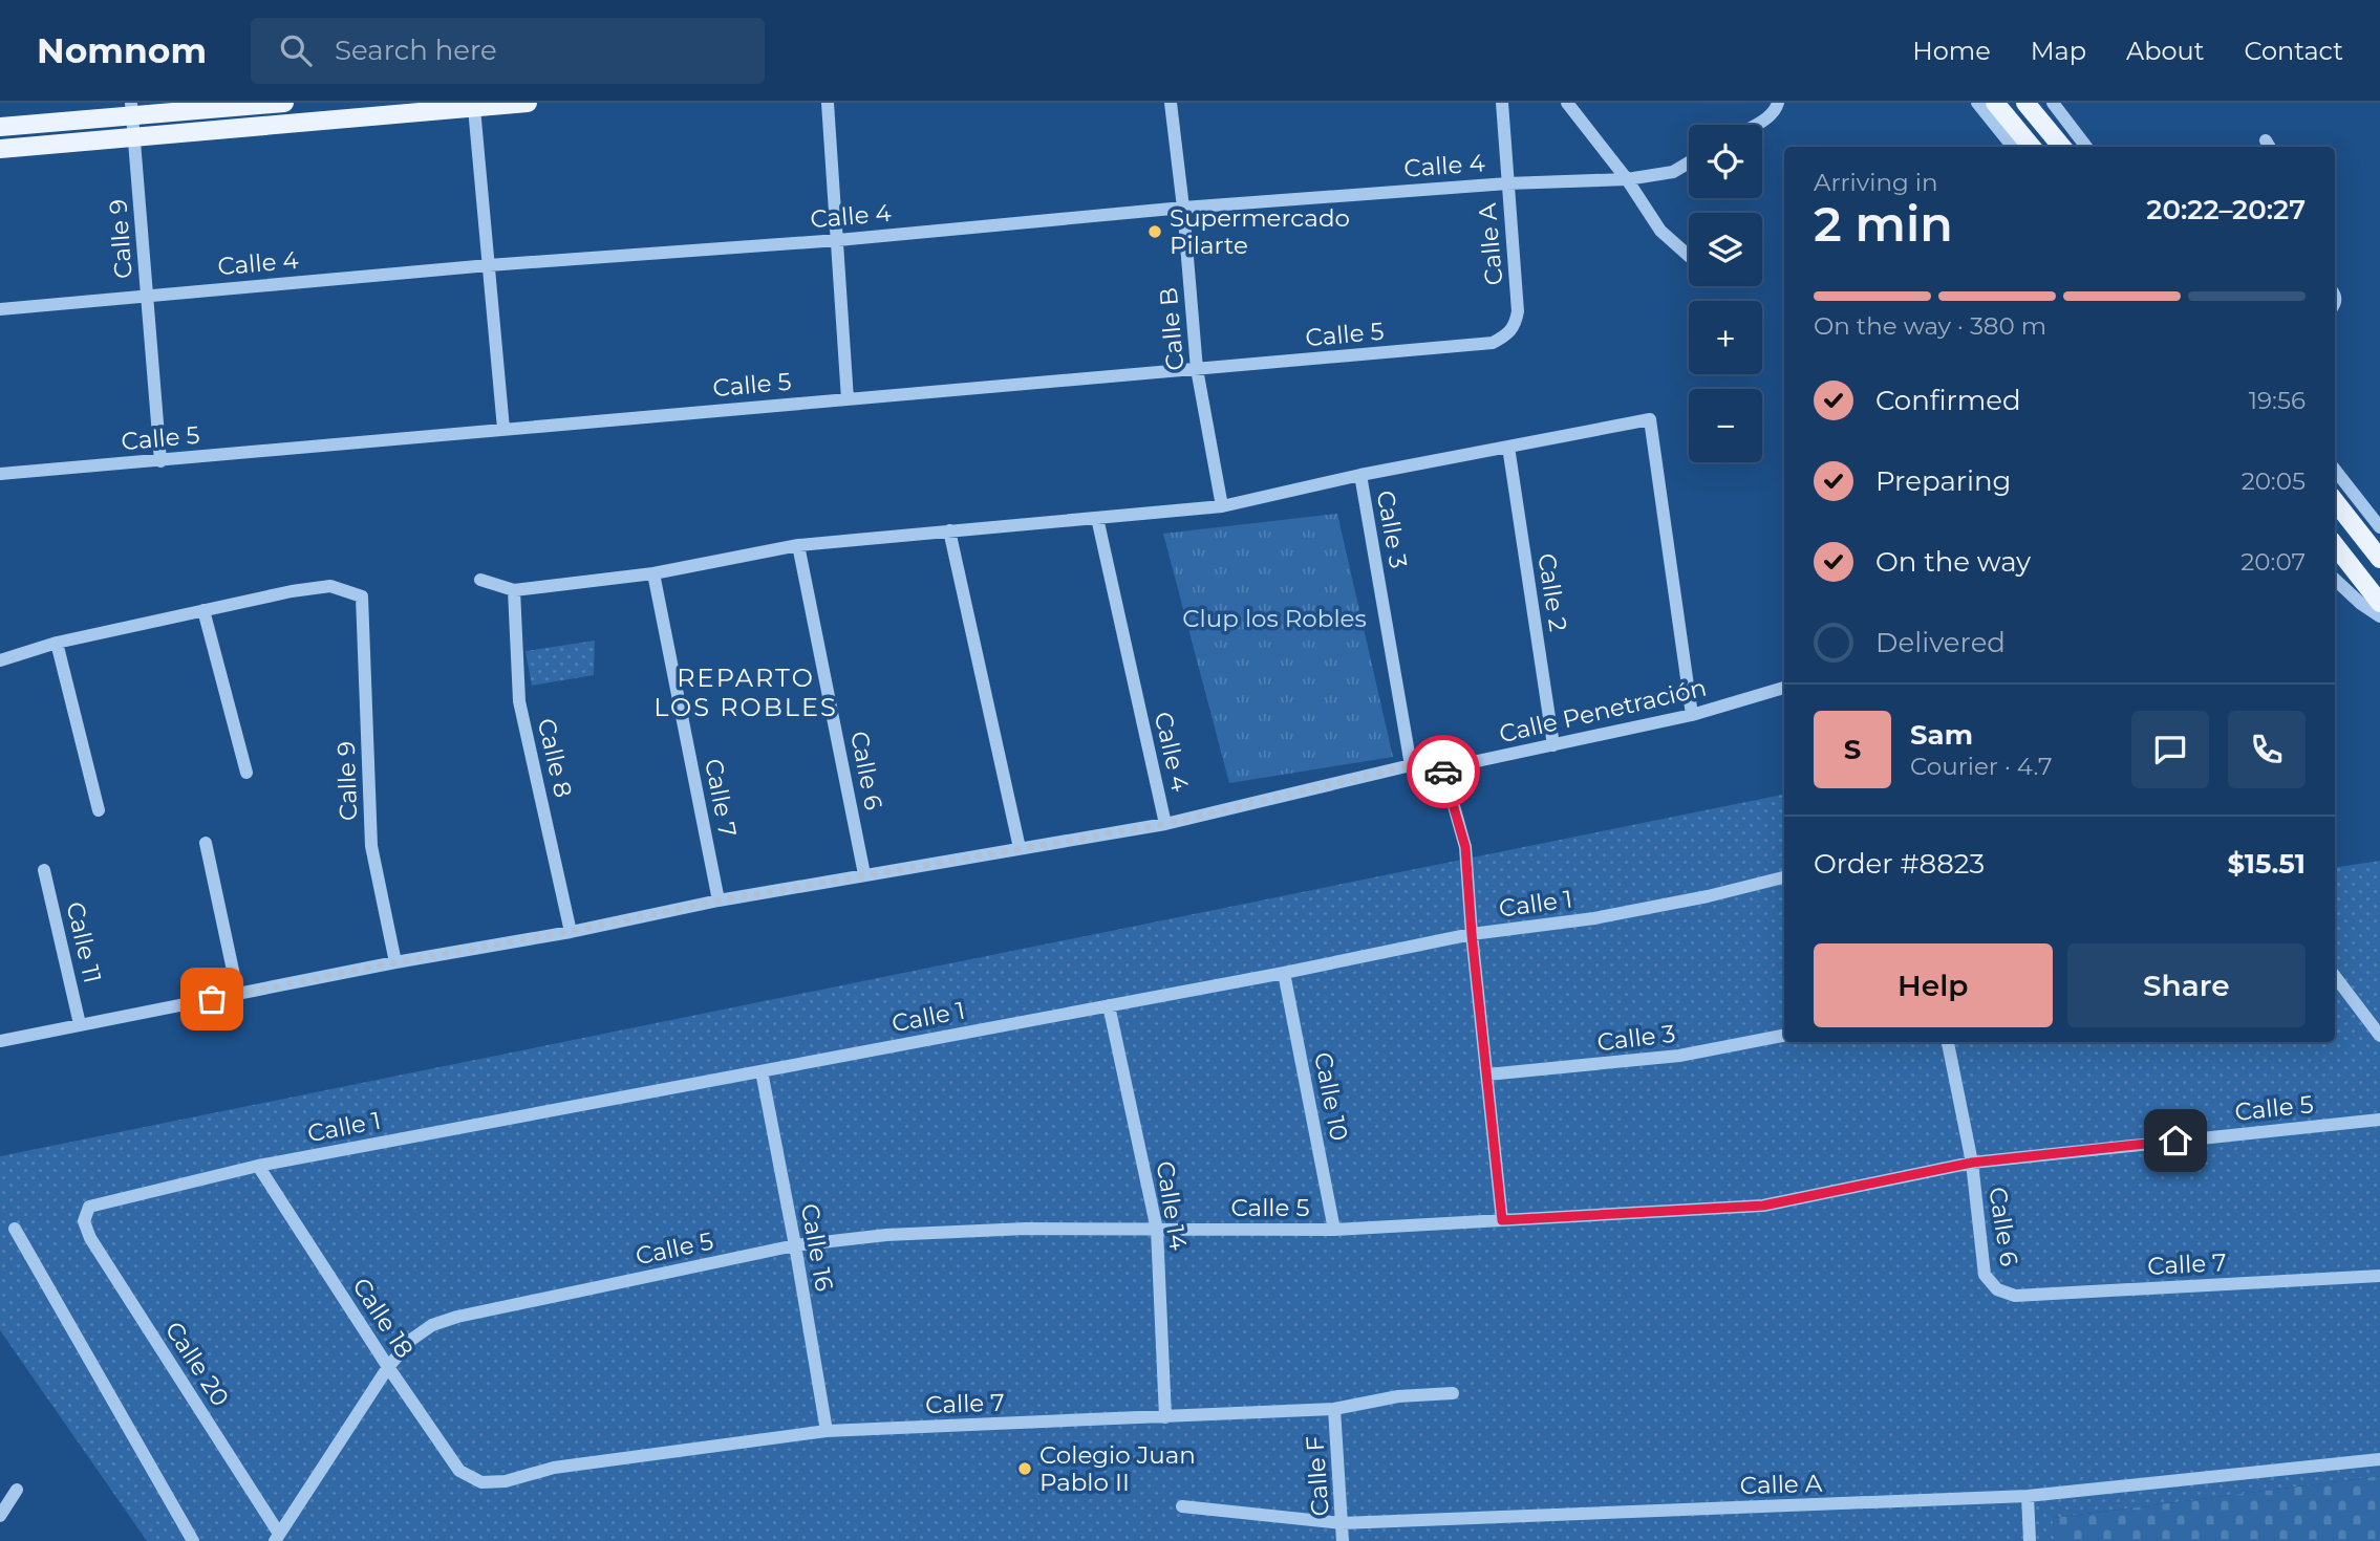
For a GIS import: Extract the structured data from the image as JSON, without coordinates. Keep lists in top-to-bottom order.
{
  "streets": {
    "street": [
      "Calle 4",
      "Calle 9",
      "Calle A",
      "Calle B",
      "Calle 5",
      "Calle 3",
      "Calle 2",
      "Calle Penetración",
      "Calle 8",
      "Calle 6",
      "Calle 7",
      "Calle 1",
      "Calle 11",
      "Calle 10",
      "Calle 14",
      "Calle 16",
      "Calle 18",
      "Calle 20",
      "Calle F"
    ]
  },
  "crossings": [
    ["Calle 4", "Calle 9"],
    ["Calle 4", "Calle A"],
    ["Calle 4", "Calle B"],
    ["Calle 4", "Calle Penetración"],
    ["Calle 9", "Calle 5"],
    ["Calle 9", "Calle Penetración"],
    ["Calle A", "Calle 5"],
    ["Calle A", "Calle F"],
    ["Calle B", "Calle 5"],
    ["Calle 5", "Calle 6"],
    ["Calle 5", "Calle 10"],
    ["Calle 5", "Calle 14"],
    ["Calle 5", "Calle 16"],
    ["Calle 5", "Calle 18"],
    ["Calle 5", "Calle 20"],
    ["Calle 3", "Calle Penetración"],
    ["Calle 2", "Calle Penetración"],
    ["Calle Penetración", "Calle 8"],
    ["Calle Penetración", "Calle 6"],
    ["Calle Penetración", "Calle 7"],
    ["Calle Penetración", "Calle 11"],
    ["Calle 6", "Calle 7"],
    ["Calle 7", "Calle 14"],
    ["Calle 7", "Calle 16"],
    ["Calle 7", "Calle 18"],
    ["Calle 7", "Calle F"],
    ["Calle 1", "Calle 10"],
    ["Calle 1", "Calle 14"],
    ["Calle 1", "Calle 16"],
    ["Calle 1", "Calle 18"],
    ["Calle 1", "Calle 20"]
  ],
  "districts": ["REPARTO LOS ROBLES"],
  "parks": ["Clup los Robles"],
  "places": ["Supermercado Pilarte", "Colegio Juan Pablo II"],
  "page": {
    "header": "Nomnom",
    "search": "Search here",
    "nav": [
      "Home",
      "Map",
      "About",
      "Contact"
    ],
    "map_buttons": ["+", "−"],
    "heading": ["2 min", "Arriving in", "20:22–20:27"],
    "panel": [
      "Sam",
      "Courier · 4.7",
      "Order #8823",
      "$15.51"
    ],
    "bar": "On the way · 380 m",
    "list": [
      ["Confirmed", "19:56"],
      ["Preparing", "20:05"],
      ["On the way", "20:07"],
      "Delivered"
    ],
    "round": "S",
    "buttons": ["Help", "Share"]
  }
}
